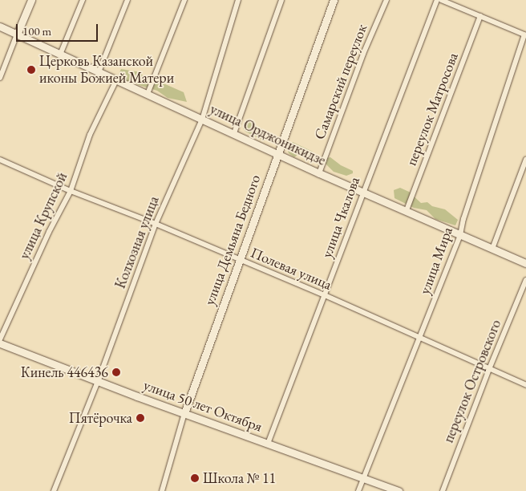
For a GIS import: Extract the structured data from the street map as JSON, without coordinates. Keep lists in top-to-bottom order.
{
  "streets": {
    "main road": ["улица Орджоникидзе", "улица Демьяна Бедного", "улица 50 лет Октября"],
    "street": [
      "Самарский переулок",
      "переулок Матросова",
      "улица Крупской",
      "улица Чкалова",
      "Колхозная улица",
      "улица Мира",
      "Полевая улица",
      "переулок Островского"
    ]
  },
  "crossings": [
    ["Самарский переулок", "улица Орджоникидзе"],
    ["переулок Матросова", "улица Орджоникидзе"],
    ["улица Орджоникидзе", "улица Крупской"],
    ["улица Орджоникидзе", "улица Чкалова"],
    ["улица Орджоникидзе", "улица Демьяна Бедного"],
    ["улица Орджоникидзе", "Колхозная улица"],
    ["улица Орджоникидзе", "улица Мира"],
    ["улица Крупской", "Полевая улица"],
    ["улица Чкалова", "Полевая улица"],
    ["улица Чкалова", "улица 50 лет Октября"],
    ["улица Демьяна Бедного", "Полевая улица"],
    ["улица Демьяна Бедного", "улица 50 лет Октября"],
    ["Колхозная улица", "Полевая улица"],
    ["Колхозная улица", "улица 50 лет Октября"],
    ["улица Мира", "Полевая улица"],
    ["улица Мира", "улица 50 лет Октября"],
    ["Полевая улица", "переулок Островского"]
  ],
  "places": [
    "Церковь Казанской иконы Божией Матери",
    "Кинель 446436",
    "Пятёрочка",
    "Школа № 11"
  ],
  "scale_bar": "100 m"
}
